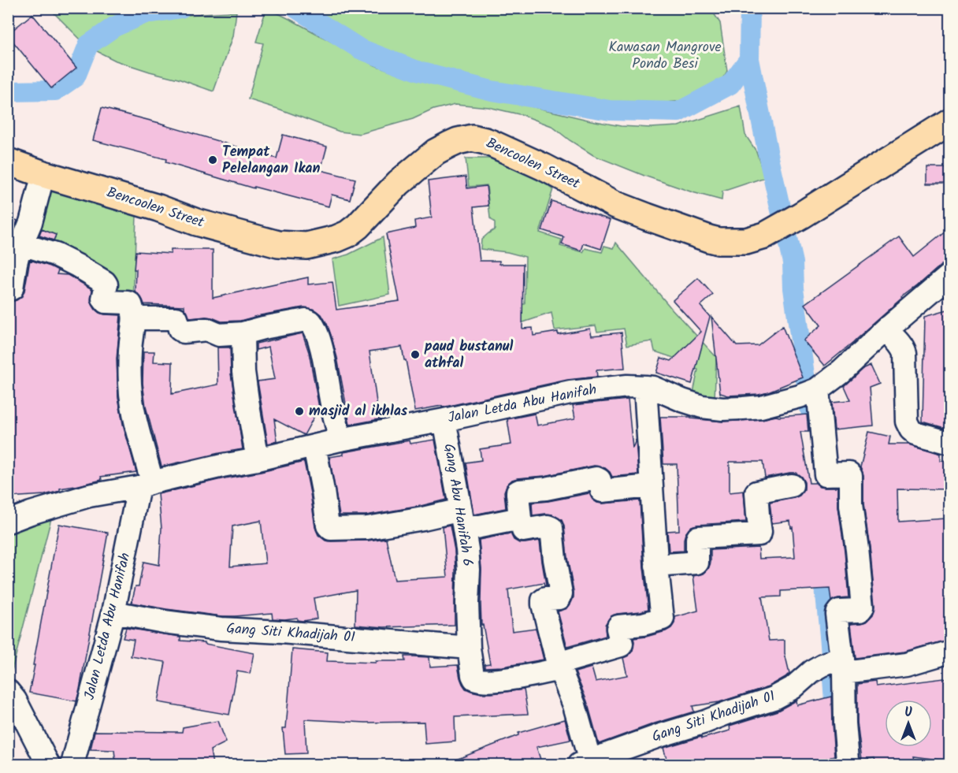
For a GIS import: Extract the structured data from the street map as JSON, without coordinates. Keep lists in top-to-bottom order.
{
  "streets": {
    "main road": ["Bencoolen Street"],
    "street": ["Jalan Letda Abu Hanifah", "Gang Abu Hanifah 6", "Gang Siti Khadijah 01"]
  },
  "crossings": [
    ["Jalan Letda Abu Hanifah", "Gang Abu Hanifah 6"],
    ["Jalan Letda Abu Hanifah", "Gang Siti Khadijah 01"],
    ["Gang Abu Hanifah 6", "Gang Siti Khadijah 01"]
  ],
  "parks": ["Kawasan Mangrove Pondo Besi"],
  "places": ["Tempat Pelelangan Ikan", "paud bustanul athfal", "masjid al ikhlas"],
  "north": "top"
}
